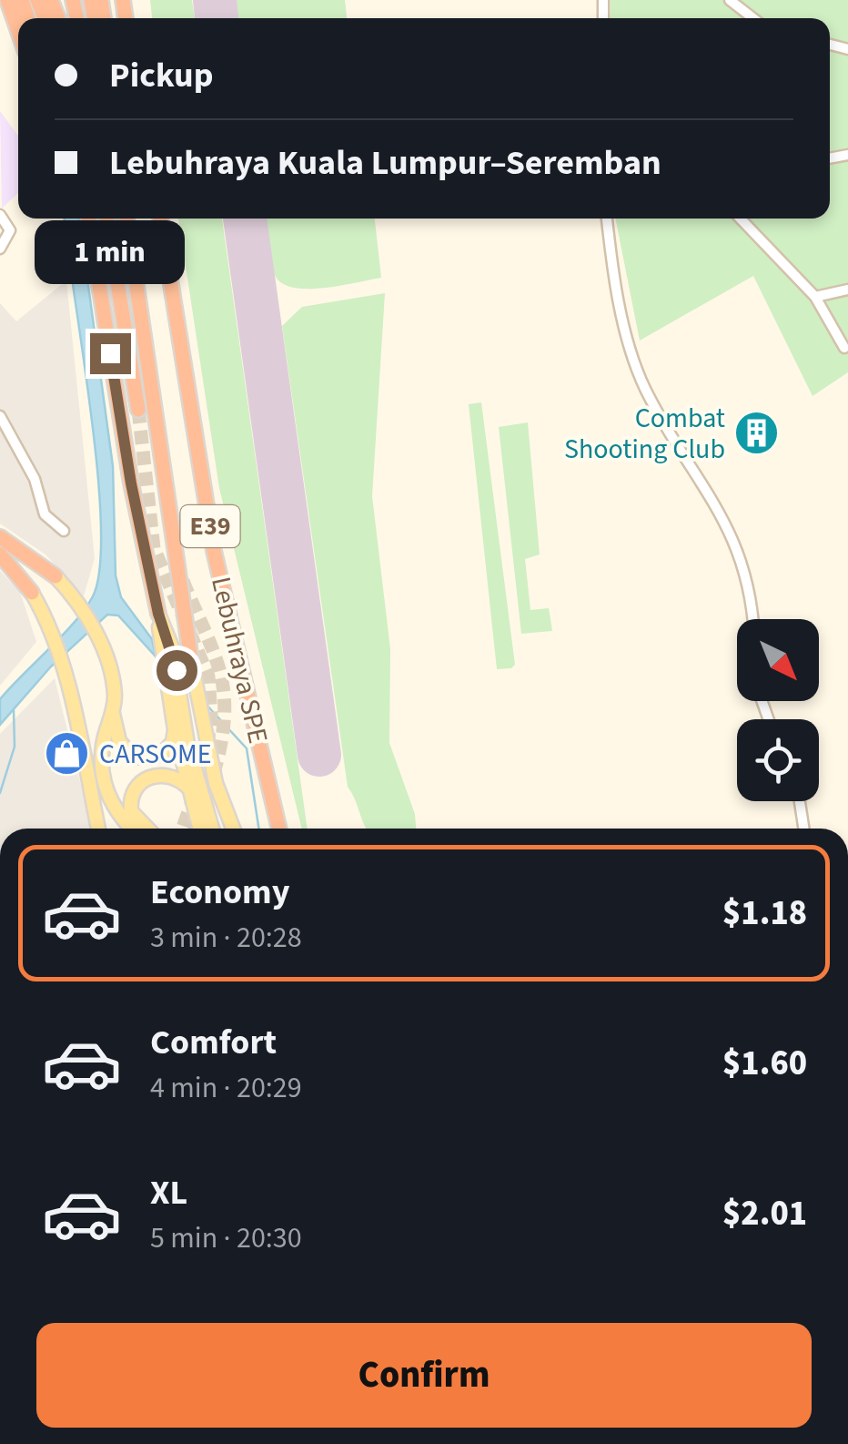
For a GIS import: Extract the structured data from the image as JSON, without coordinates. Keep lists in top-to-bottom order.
{
  "streets": {
    "highway": ["E39", "Lebuhraya SPE"]
  },
  "places": {
    "building": ["Combat Shooting Club"],
    "shop": ["CARSOME"]
  },
  "north": "bottom right",
  "page": {
    "banner": ["Pickup", "Lebuhraya Kuala Lumpur–Seremban"],
    "bubble": "1 min",
    "list": [
      {
        "name": "Economy",
        "note": "3 min · 20:28",
        "value": "$1.18"
      },
      {
        "name": "Comfort",
        "note": "4 min · 20:29",
        "value": "$1.60"
      },
      {
        "name": "XL",
        "note": "5 min · 20:30",
        "value": "$2.01"
      }
    ],
    "buttons": "Confirm"
  }
}
